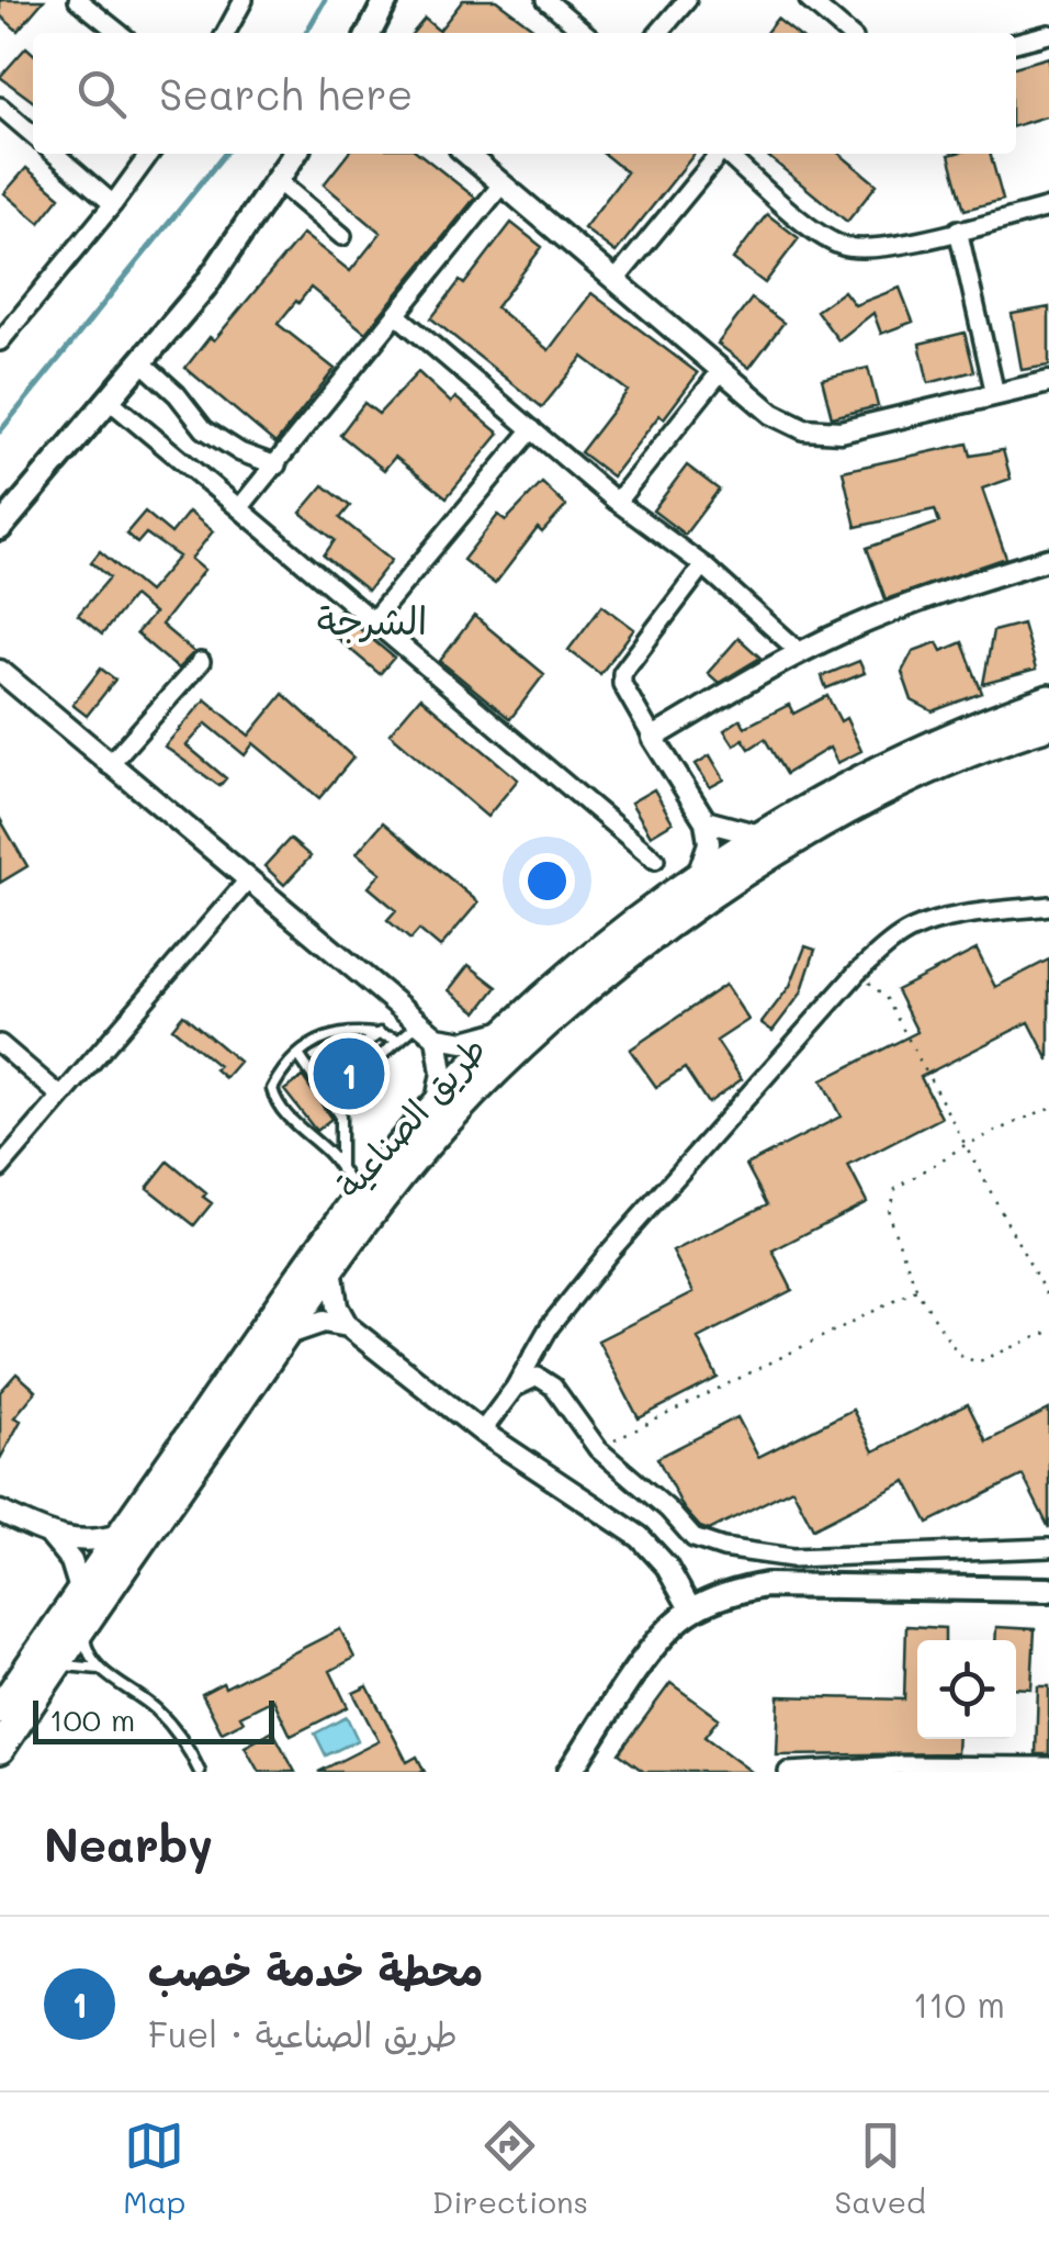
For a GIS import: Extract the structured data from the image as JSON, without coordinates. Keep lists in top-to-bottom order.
{
  "streets": {
    "highway": ["طريق الصناعية"]
  },
  "districts": ["الشرجة"],
  "scale_bar": "100 m",
  "page": {
    "search": "Search here",
    "pins": "1",
    "scale": "100 m",
    "heading": "Nearby",
    "list": [
      {
        "mark": "1",
        "name": "محطة خدمة خصب",
        "note": "Fuel · طريق الصناعية",
        "value": "110 m"
      }
    ],
    "nav": ["Map", "Directions", "Saved"]
  }
}
